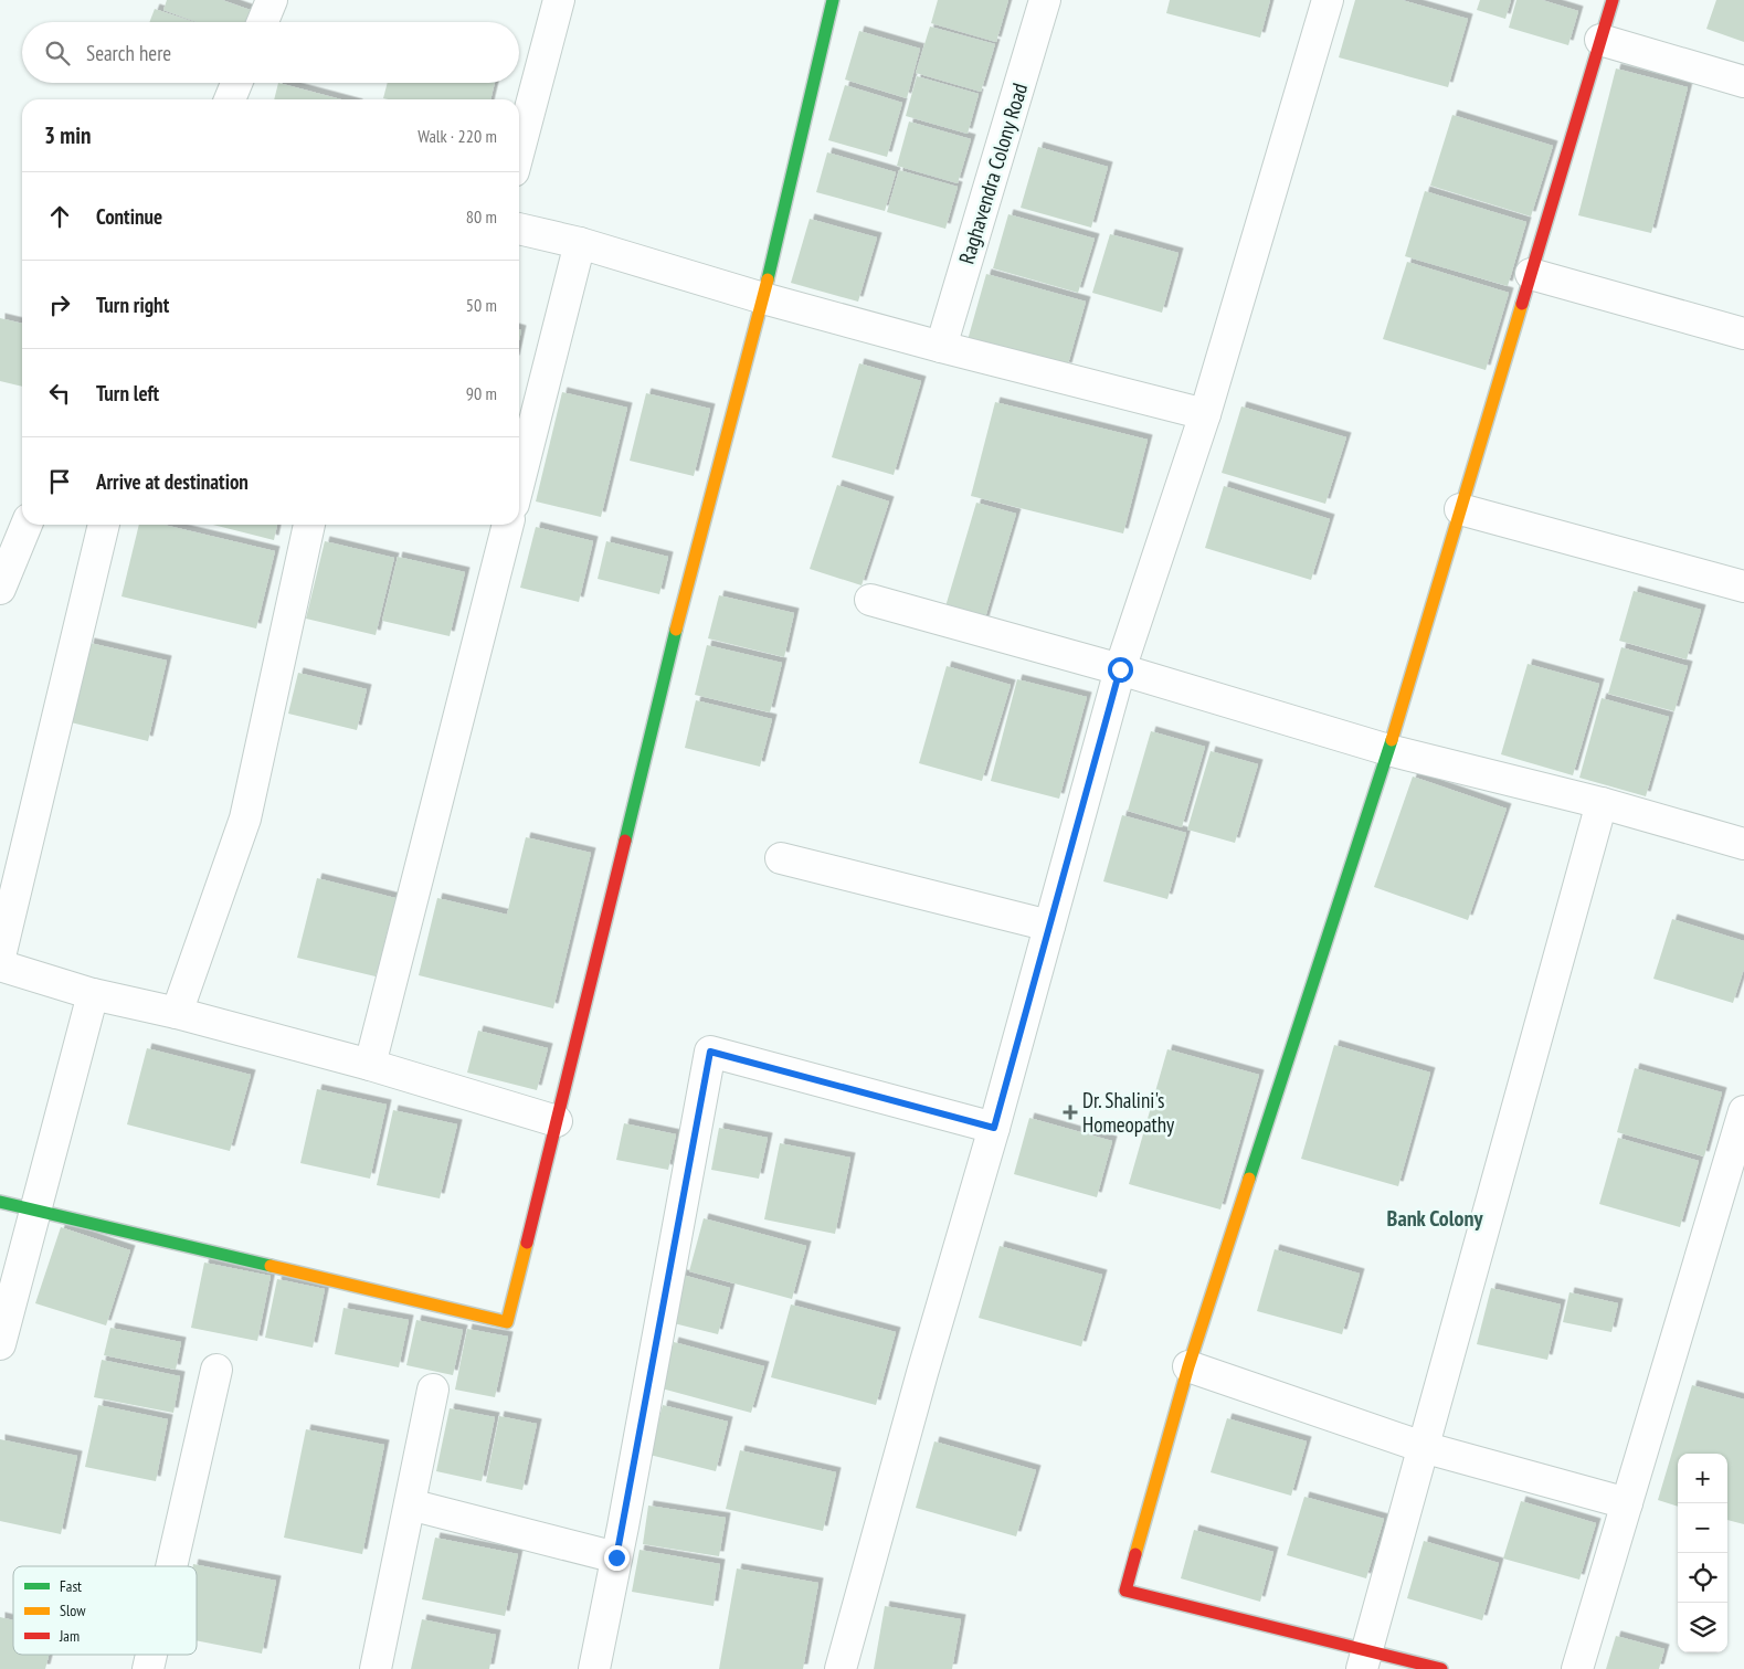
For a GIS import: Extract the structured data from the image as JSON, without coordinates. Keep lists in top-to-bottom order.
{
  "streets": {
    "street": ["Raghavendra Colony Road"]
  },
  "districts": ["Bank Colony"],
  "places": {
    "health": ["Dr. Shalini's Homeopathy"]
  },
  "legend": ["Fast", "Slow", "Jam"],
  "page": {
    "search": "Search here",
    "heading": ["3 min", "Walk · 220 m"],
    "list": [
      ["Continue", "80 m"],
      ["Turn right", "50 m"],
      ["Turn left", "90 m"],
      "Arrive at destination"
    ],
    "map_buttons": ["+", "−"]
  }
}
